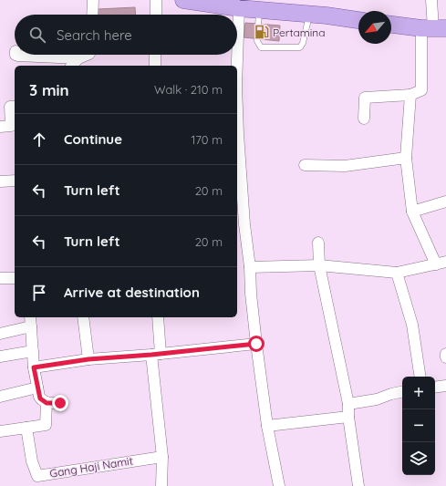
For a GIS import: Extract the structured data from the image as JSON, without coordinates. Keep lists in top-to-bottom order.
{
  "streets": {
    "street": ["Gang Haji Namit"]
  },
  "places": {
    "fuel station": ["Pertamina"]
  },
  "north": "bottom left",
  "page": {
    "search": "Search here",
    "heading": ["3 min", "Walk · 210 m"],
    "list": [
      ["Continue", "170 m"],
      ["Turn left", "20 m"],
      ["Turn left", "20 m"],
      "Arrive at destination"
    ],
    "map_buttons": ["+", "−"]
  }
}
